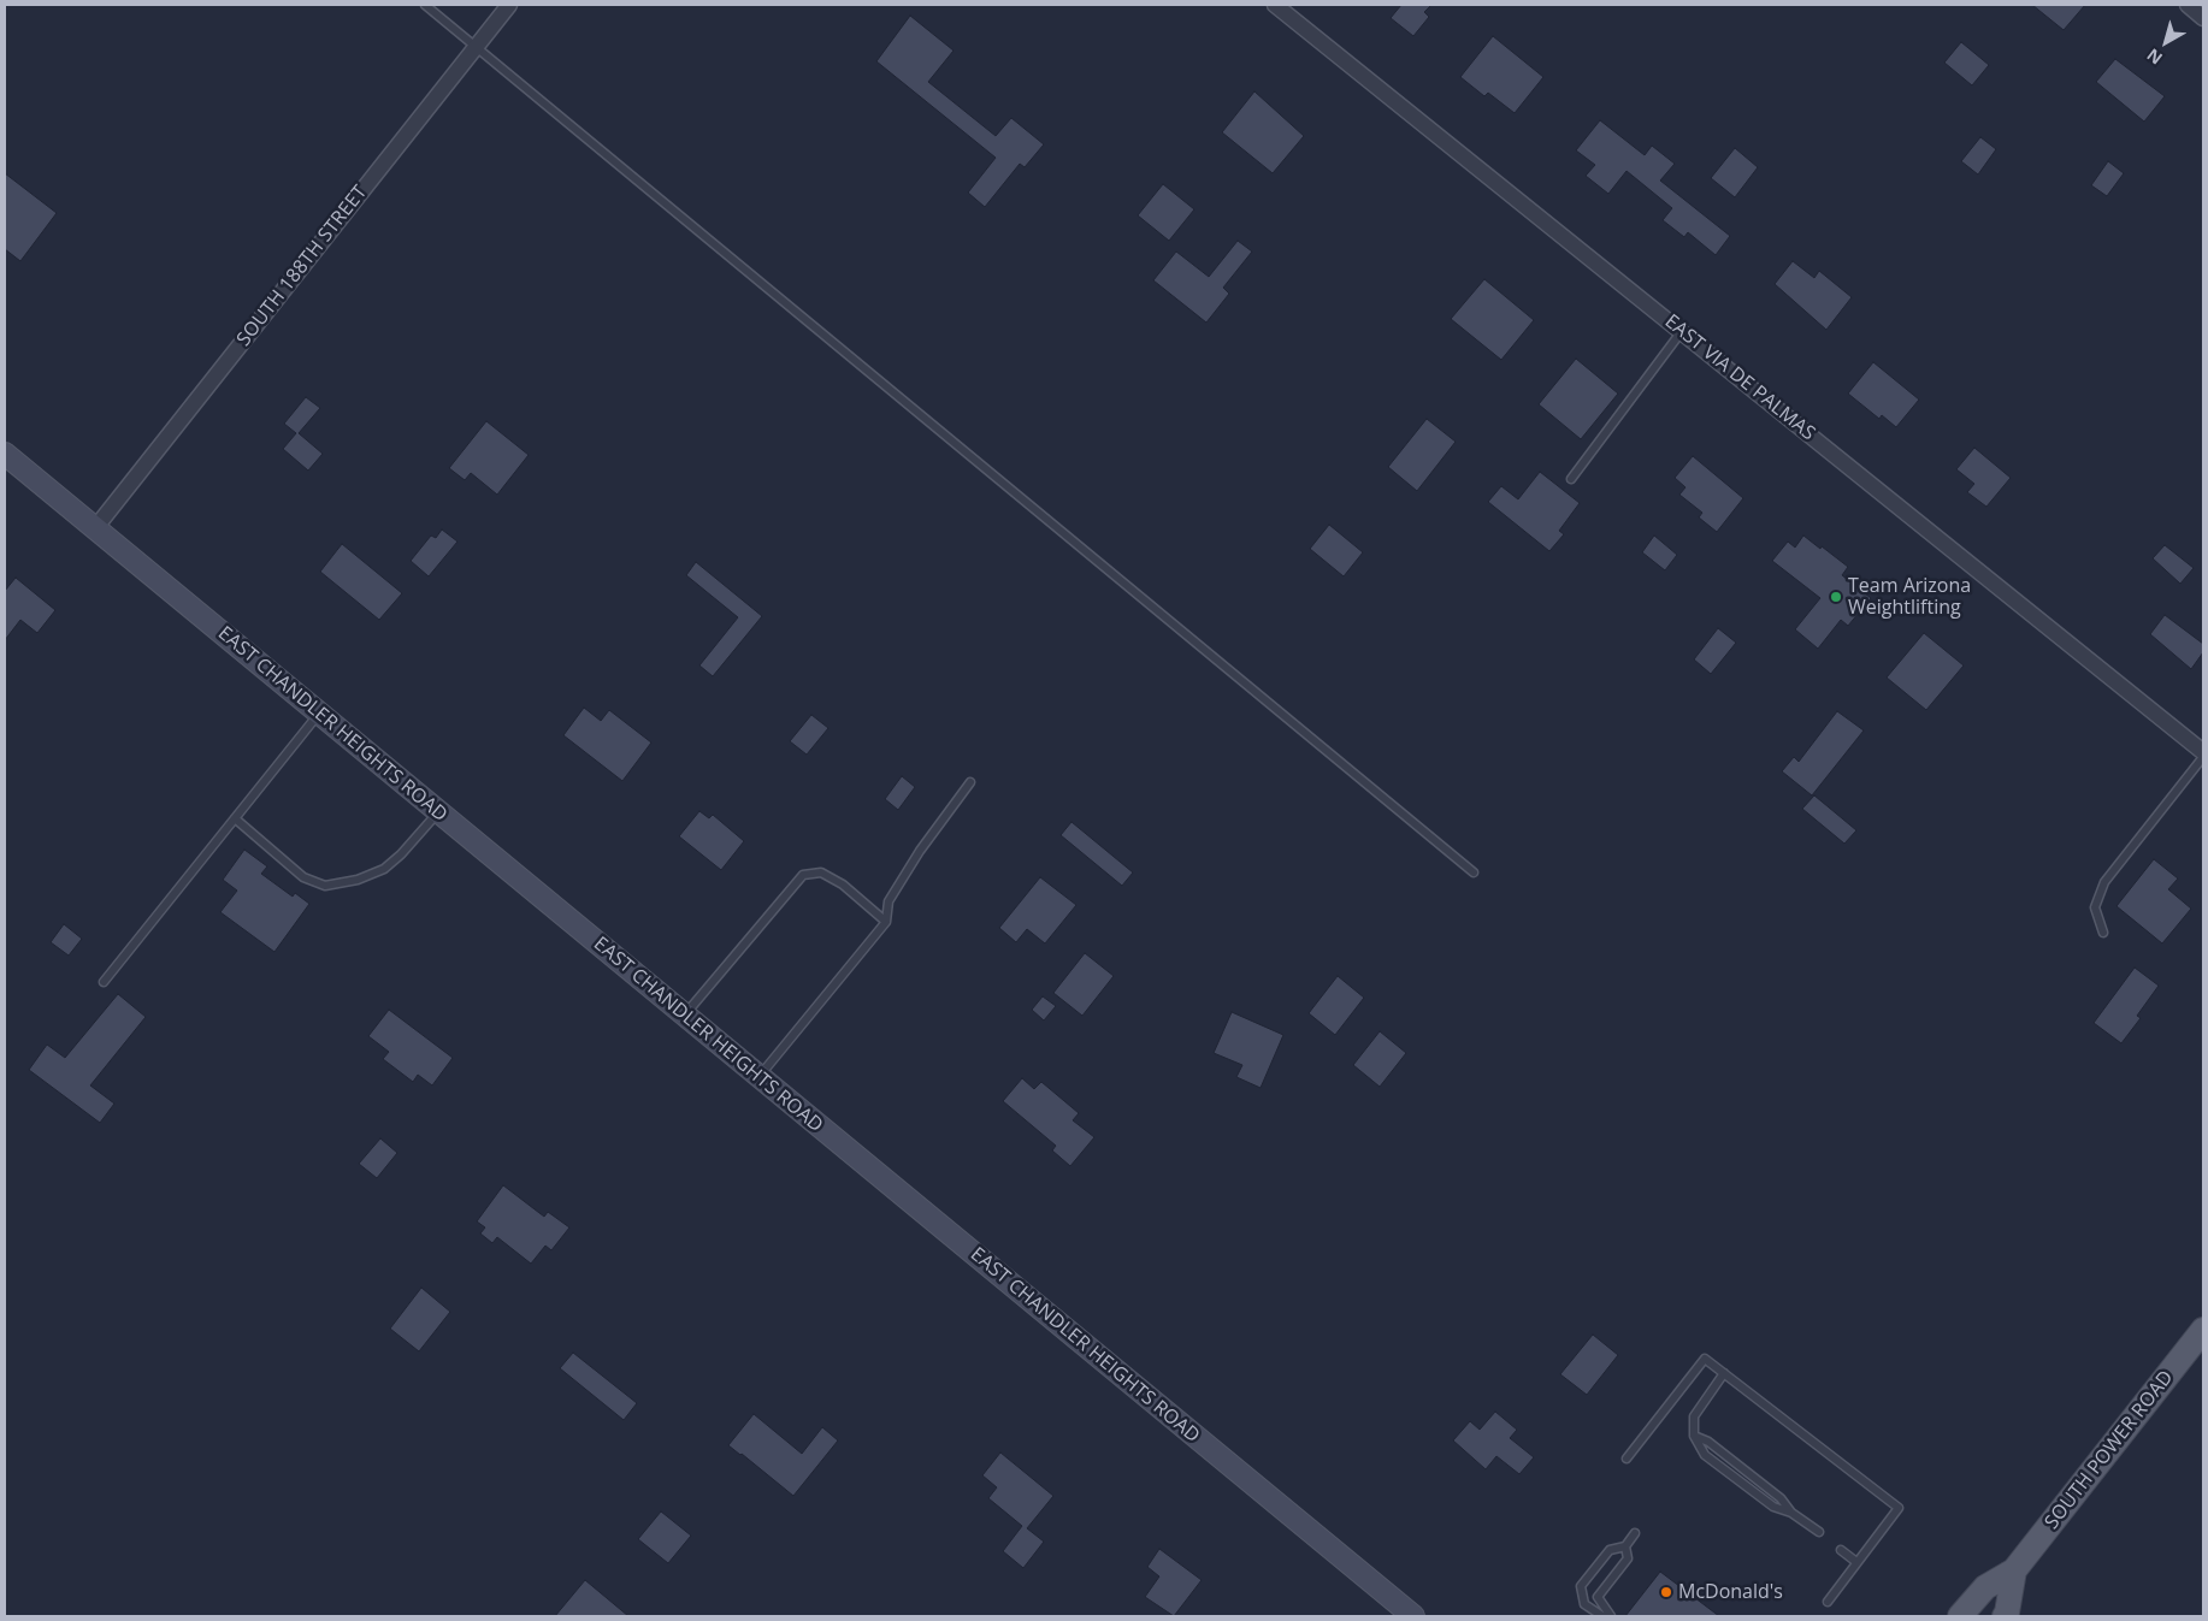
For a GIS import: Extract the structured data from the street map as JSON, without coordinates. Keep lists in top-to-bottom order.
{
  "streets": {
    "main road": ["EAST CHANDLER HEIGHTS ROAD", "SOUTH POWER ROAD"],
    "street": ["SOUTH 188TH STREET", "EAST VIA DE PALMAS"]
  },
  "crossings": [
    ["SOUTH 188TH STREET", "EAST CHANDLER HEIGHTS ROAD"]
  ],
  "places": ["Team Arizona Weightlifting", "McDonald's"],
  "north": "bottom left"
}
